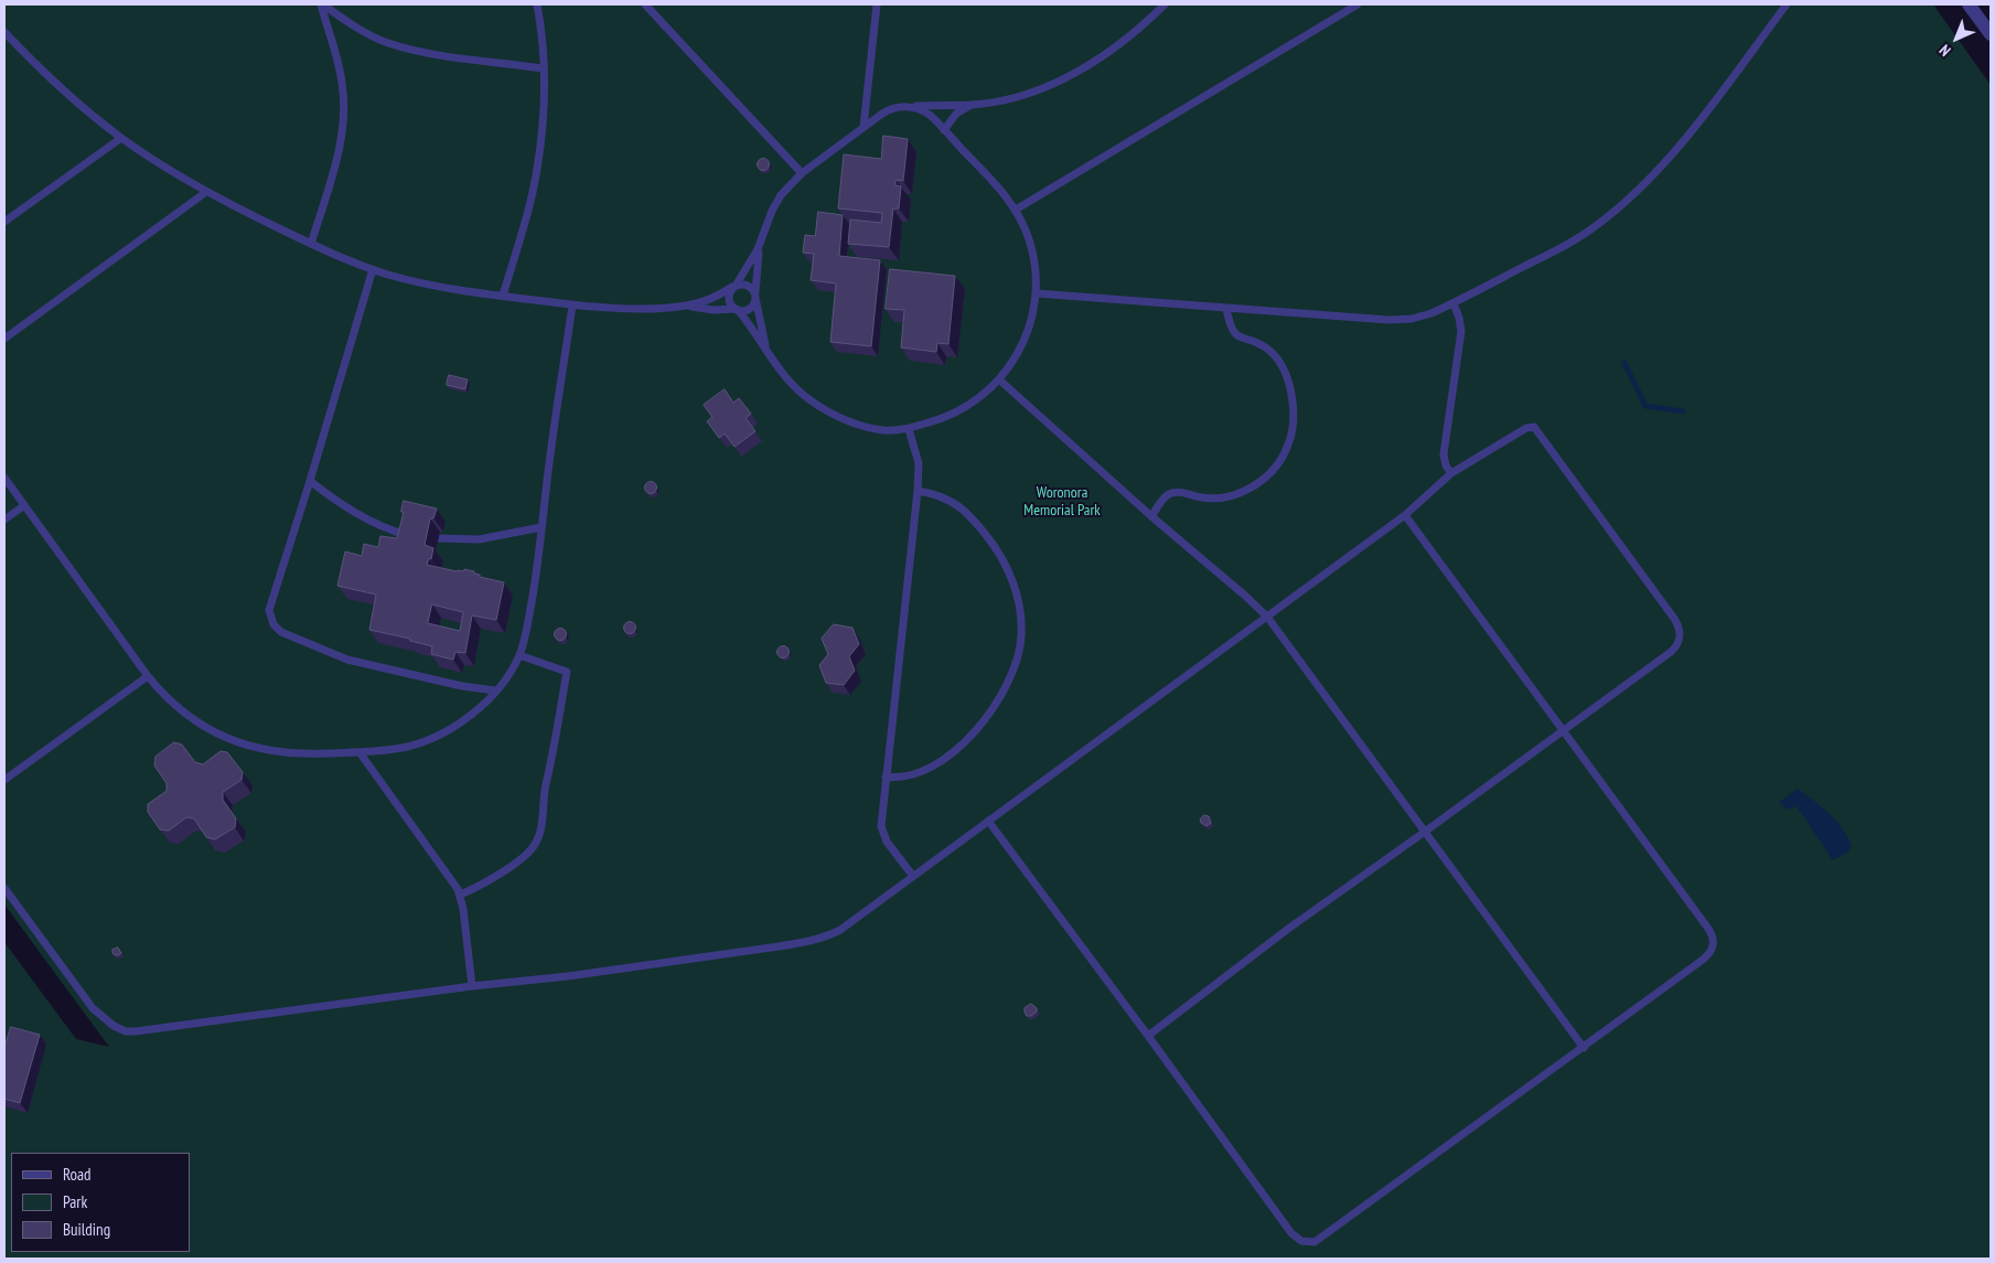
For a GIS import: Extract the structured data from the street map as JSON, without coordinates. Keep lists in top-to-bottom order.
{
  "parks": ["Woronora Memorial Park"],
  "legend": ["Road", "Park", "Building"],
  "north": "bottom left"
}
